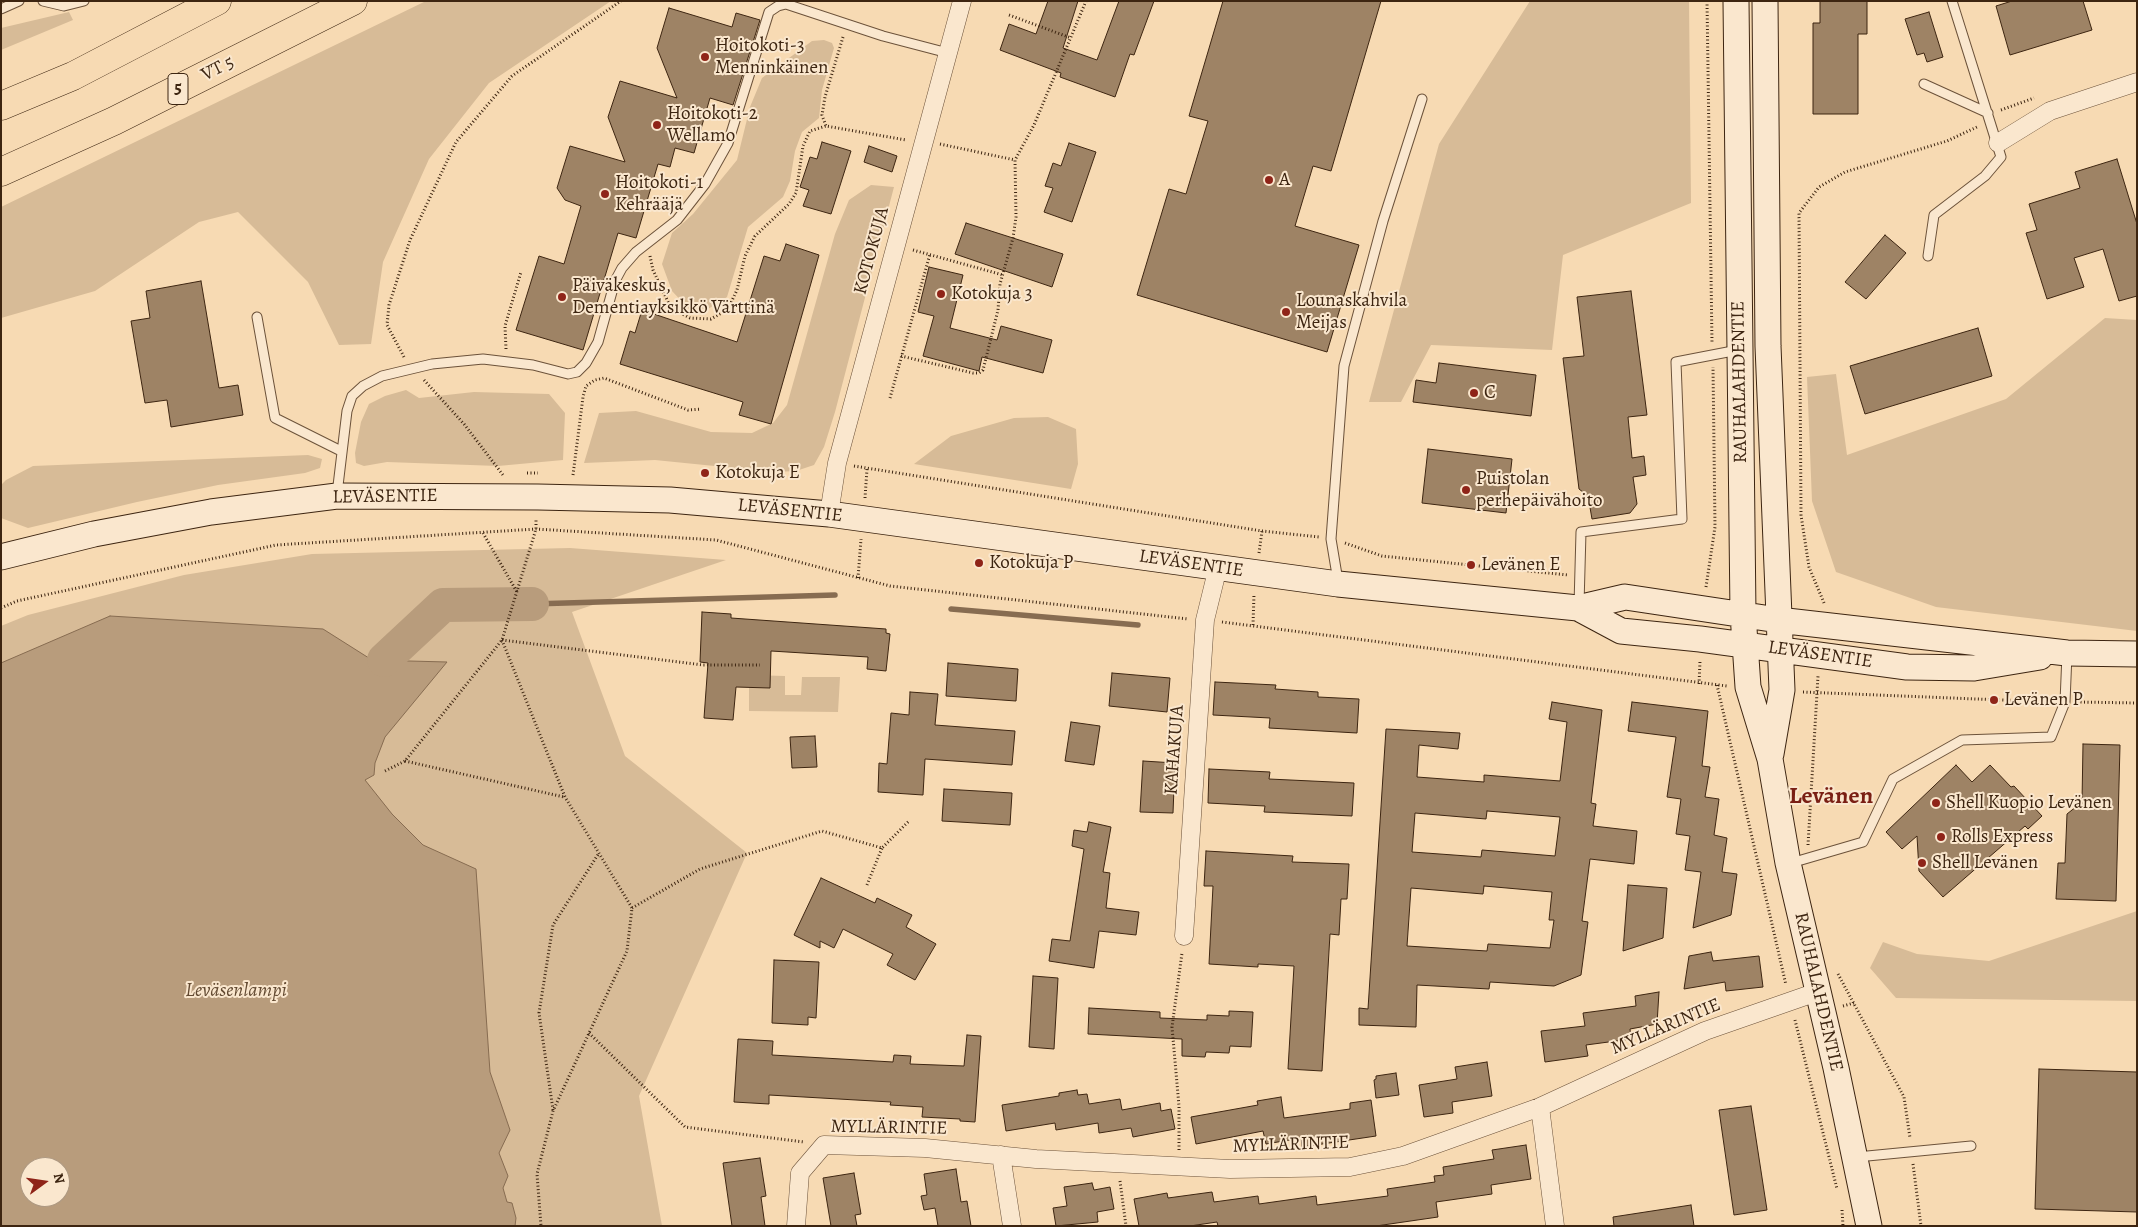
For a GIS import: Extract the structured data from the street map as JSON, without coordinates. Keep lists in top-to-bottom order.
{
  "streets": {
    "highway": ["VT 5", "5"],
    "main road": ["RAUHALAHDENTIE", "LEVÄSENTIE"],
    "street": ["KOTOKUJA", "KAHAKUJA", "MYLLÄRINTIE"]
  },
  "crossings": [
    ["KOTOKUJA", "LEVÄSENTIE"],
    ["RAUHALAHDENTIE", "LEVÄSENTIE"],
    ["RAUHALAHDENTIE", "MYLLÄRINTIE"],
    ["LEVÄSENTIE", "KAHAKUJA"]
  ],
  "districts": ["Levänen"],
  "water": ["Leväsenlampi"],
  "places": [
    "Hoitokoti-3 Menninkäinen",
    "Hoitokoti-2 Wellamo",
    "A",
    "Hoitokoti-1 Kehrääjä",
    "Kotokuja 3",
    "Päiväkeskus, Dementiayksikkö Värttinä",
    "Lounaskahvila Meijas",
    "C",
    "Kotokuja E",
    "Puistolan perhepäivähoito",
    "Kotokuja P",
    "Levänen E",
    "Levänen P",
    "Shell Kuopio Levänen",
    "Rolls Express",
    "Shell Levänen"
  ],
  "north": "right"
}
